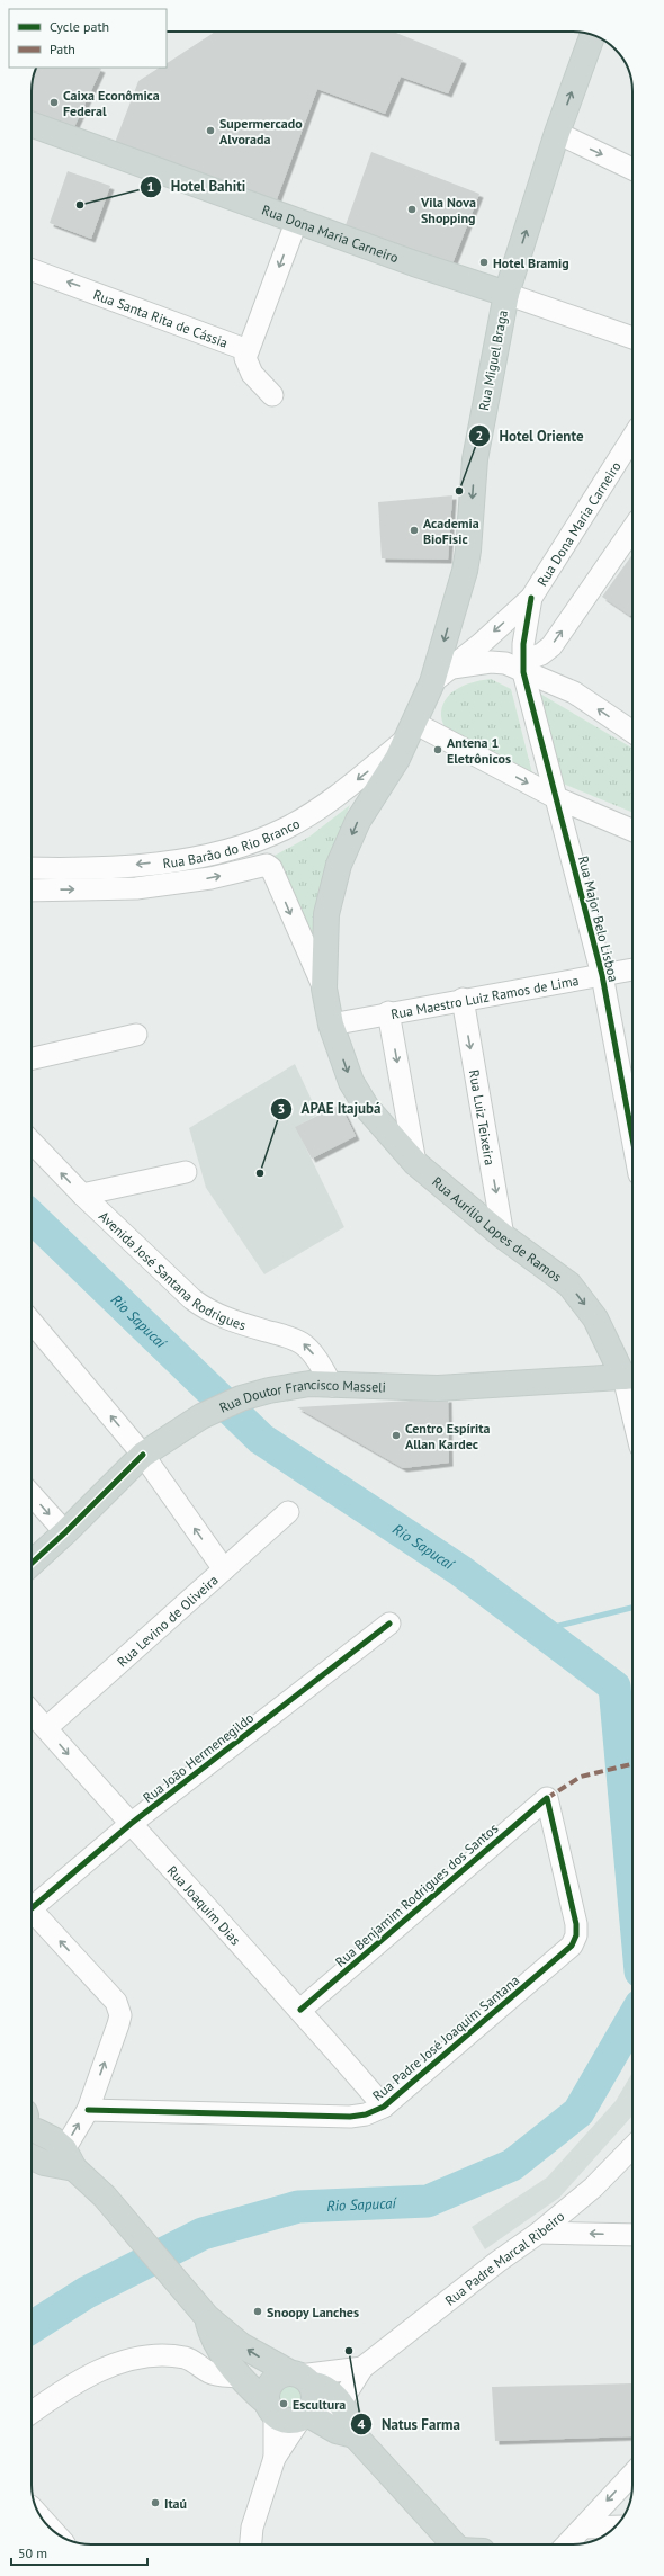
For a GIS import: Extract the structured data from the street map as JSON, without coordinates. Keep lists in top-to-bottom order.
{
  "streets": {
    "main road": [
      "Rua Dona Maria Carneiro",
      "Rua Miguel Braga",
      "Rua Aurílio Lopes de Ramos",
      "Rua Doutor Francisco Masseli"
    ],
    "street": [
      "Rua Santa Rita de Cássia",
      "Rua Barão do Rio Branco",
      "Rua Major Belo Lisboa",
      "Rua Maestro Luiz Ramos de Lima",
      "Rua Luiz Teixeira",
      "Avenida José Santana Rodrigues",
      "Rua Levino de Oliveira",
      "Rua João Hermenegildo",
      "Rua Benjamim Rodrigues dos Santos",
      "Rua Joaquim Dias",
      "Rua Padre José Joaquim Santana",
      "Rua Padre Marcal Ribeiro"
    ]
  },
  "crossings": [
    ["Rua Dona Maria Carneiro", "Rua Miguel Braga"],
    ["Rua Dona Maria Carneiro", "Rua Major Belo Lisboa"],
    ["Rua Miguel Braga", "Rua Barão do Rio Branco"],
    ["Rua Miguel Braga", "Rua Aurílio Lopes de Ramos"],
    ["Rua Barão do Rio Branco", "Rua Aurílio Lopes de Ramos"],
    ["Rua Major Belo Lisboa", "Rua Maestro Luiz Ramos de Lima"],
    ["Rua Maestro Luiz Ramos de Lima", "Rua Luiz Teixeira"],
    ["Rua Maestro Luiz Ramos de Lima", "Rua Aurílio Lopes de Ramos"],
    ["Rua Luiz Teixeira", "Rua Aurílio Lopes de Ramos"],
    ["Rua Aurílio Lopes de Ramos", "Rua Doutor Francisco Masseli"],
    ["Avenida José Santana Rodrigues", "Rua Doutor Francisco Masseli"],
    ["Rua Levino de Oliveira", "Rua Joaquim Dias"],
    ["Rua João Hermenegildo", "Rua Joaquim Dias"],
    ["Rua Benjamim Rodrigues dos Santos", "Rua Joaquim Dias"],
    ["Rua Benjamim Rodrigues dos Santos", "Rua Padre José Joaquim Santana"],
    ["Rua Joaquim Dias", "Rua Padre José Joaquim Santana"]
  ],
  "one_way": ["Rua Santa Rita de Cássia", "Rua Aurílio Lopes de Ramos"],
  "water": ["Rio Sapucaí"],
  "places": [
    "Caixa Econômica Federal",
    "Supermercado Alvorada",
    "Hotel Bahiti",
    "Vila Nova Shopping",
    "Hotel Bramig",
    "Hotel Oriente",
    "Academia BioFisic",
    "Antena 1 Eletrônicos",
    "APAE Itajubá",
    "Centro Espírita Allan Kardec",
    "Snoopy Lanches",
    "Natus Farma",
    "Escultura",
    "Itaú"
  ],
  "legend": ["Cycle path", "Path"],
  "scale_bar": "50 m"
}
